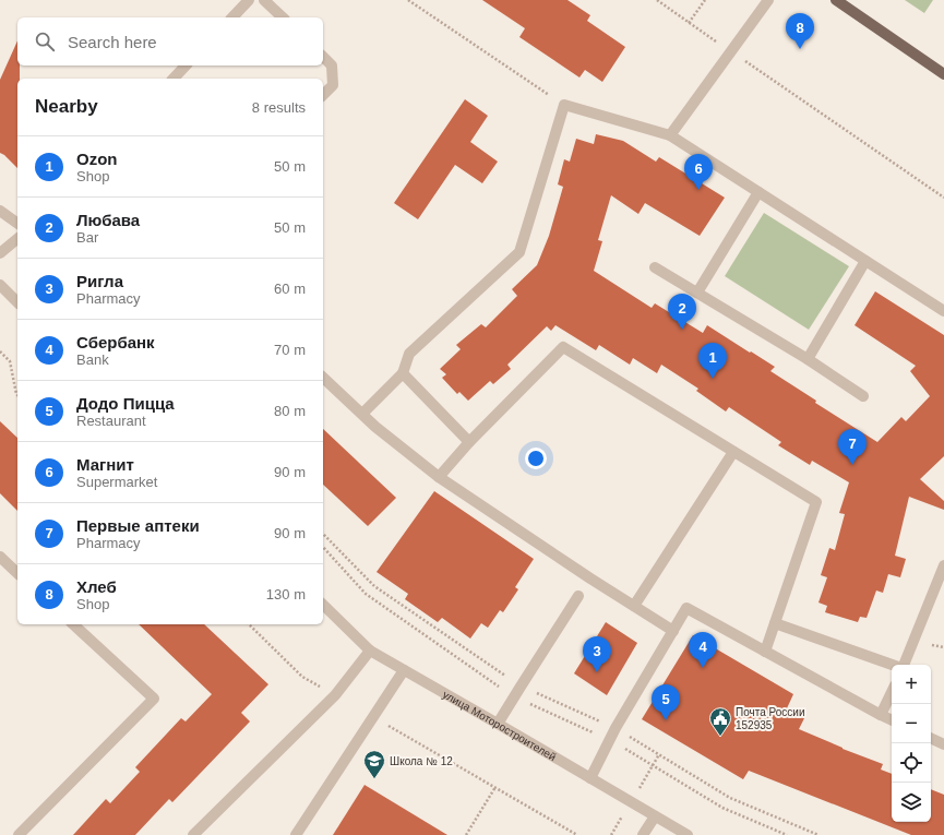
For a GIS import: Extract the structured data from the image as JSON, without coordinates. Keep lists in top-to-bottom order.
{
  "streets": {
    "street": ["улица Моторостроителей"]
  },
  "places": {
    "public building": ["Почта России 152935"],
    "school or university": ["Школа № 12"]
  },
  "page": {
    "pins": [
      "8",
      "6",
      "2",
      "1",
      "7",
      "4",
      "3",
      "5"
    ],
    "search": "Search here",
    "heading": ["Nearby", "8 results"],
    "list": [
      {
        "mark": "1",
        "name": "Ozon",
        "note": "Shop",
        "value": "50 m"
      },
      {
        "mark": "2",
        "name": "Любава",
        "note": "Bar",
        "value": "50 m"
      },
      {
        "mark": "3",
        "name": "Ригла",
        "note": "Pharmacy",
        "value": "60 m"
      },
      {
        "mark": "4",
        "name": "Сбербанк",
        "note": "Bank",
        "value": "70 m"
      },
      {
        "mark": "5",
        "name": "Додо Пицца",
        "note": "Restaurant",
        "value": "80 m"
      },
      {
        "mark": "6",
        "name": "Магнит",
        "note": "Supermarket",
        "value": "90 m"
      },
      {
        "mark": "7",
        "name": "Первые аптеки",
        "note": "Pharmacy",
        "value": "90 m"
      },
      {
        "mark": "8",
        "name": "Хлеб",
        "note": "Shop",
        "value": "130 m"
      }
    ],
    "map_buttons": ["+", "−"]
  }
}
